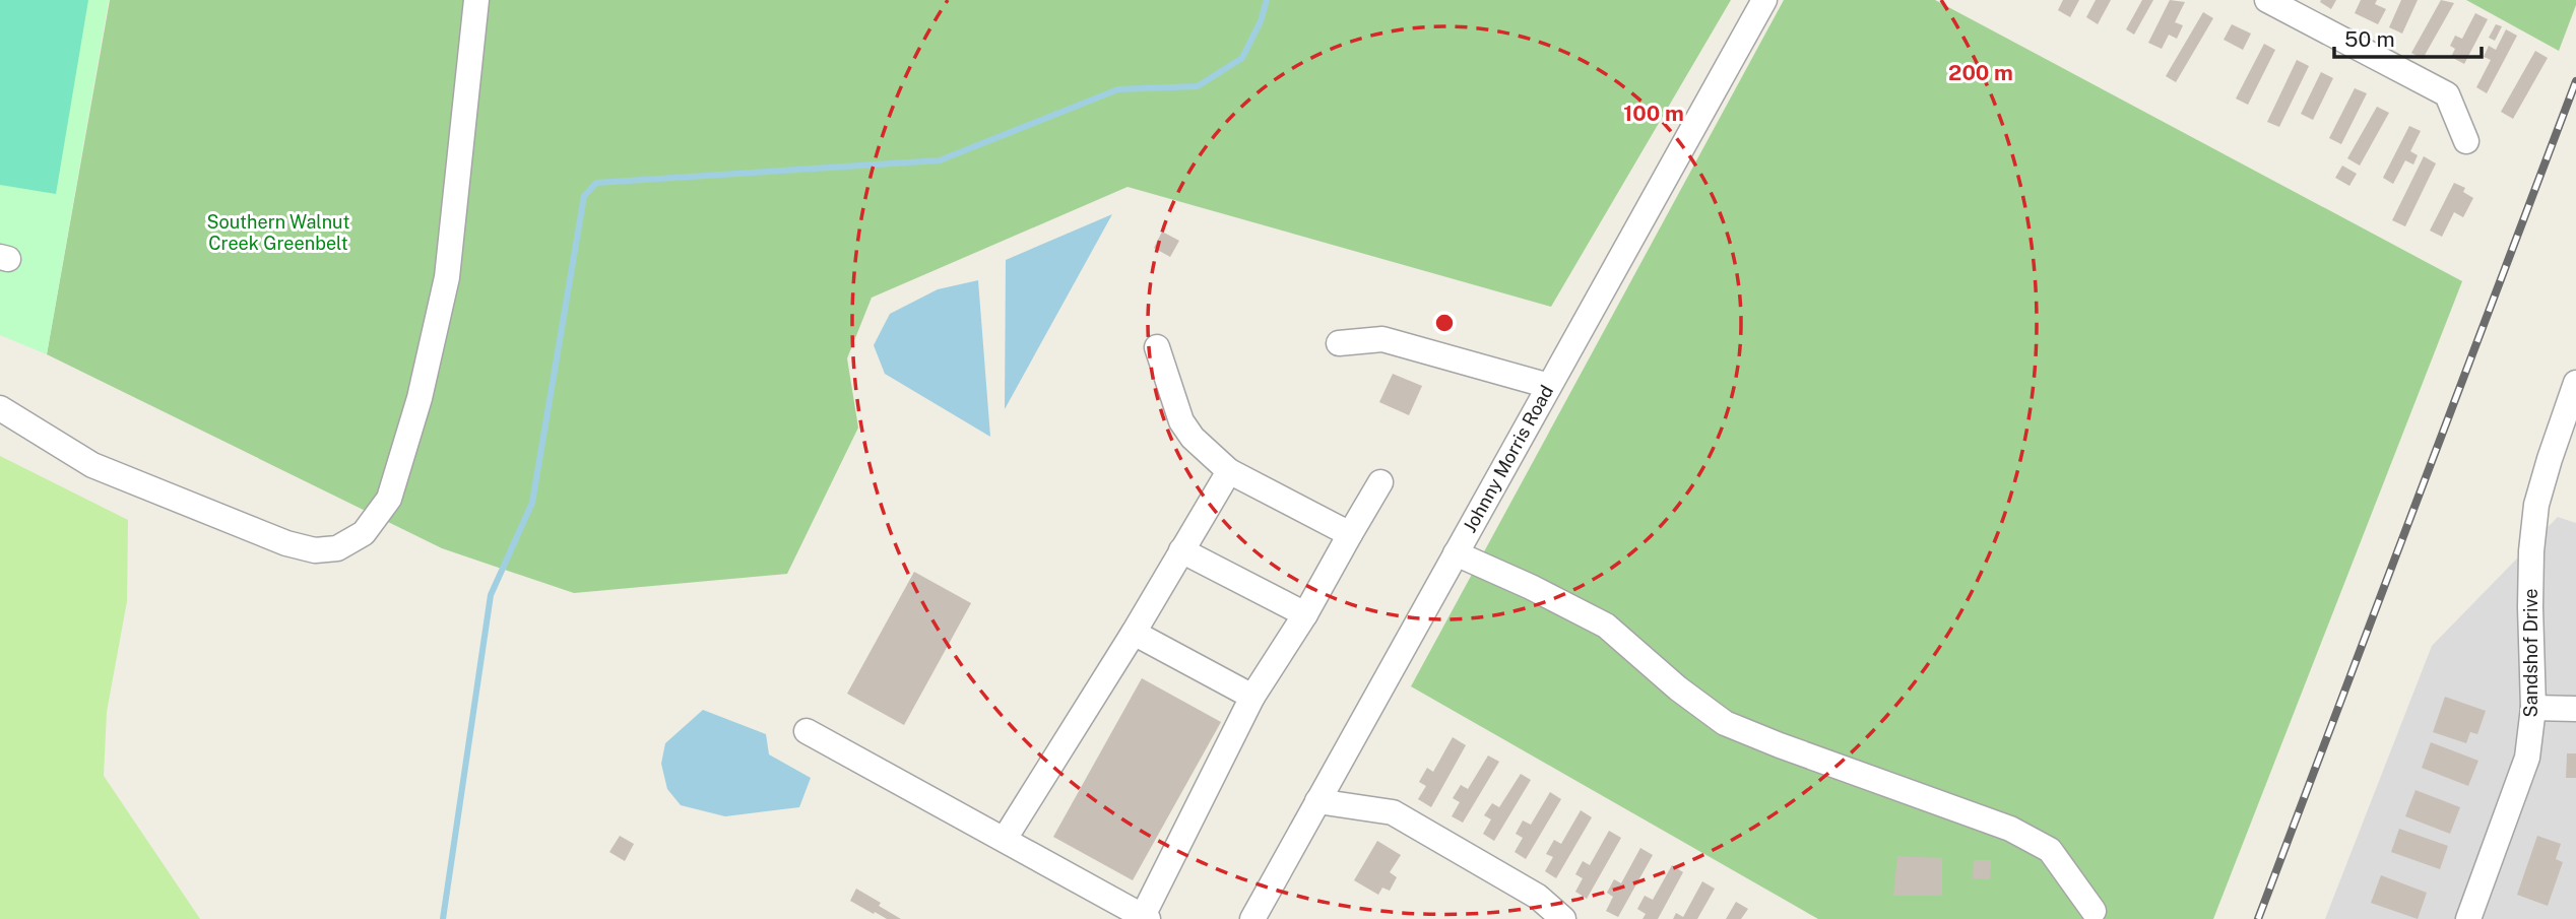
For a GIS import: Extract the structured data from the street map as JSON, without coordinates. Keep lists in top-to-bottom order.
{
  "streets": {
    "street": ["Johnny Morris Road", "Sandshof Drive"]
  },
  "parks": ["Southern Walnut Creek Greenbelt"],
  "scale_bar": "50 m",
  "rings": ["200 m", "100 m"]
}
